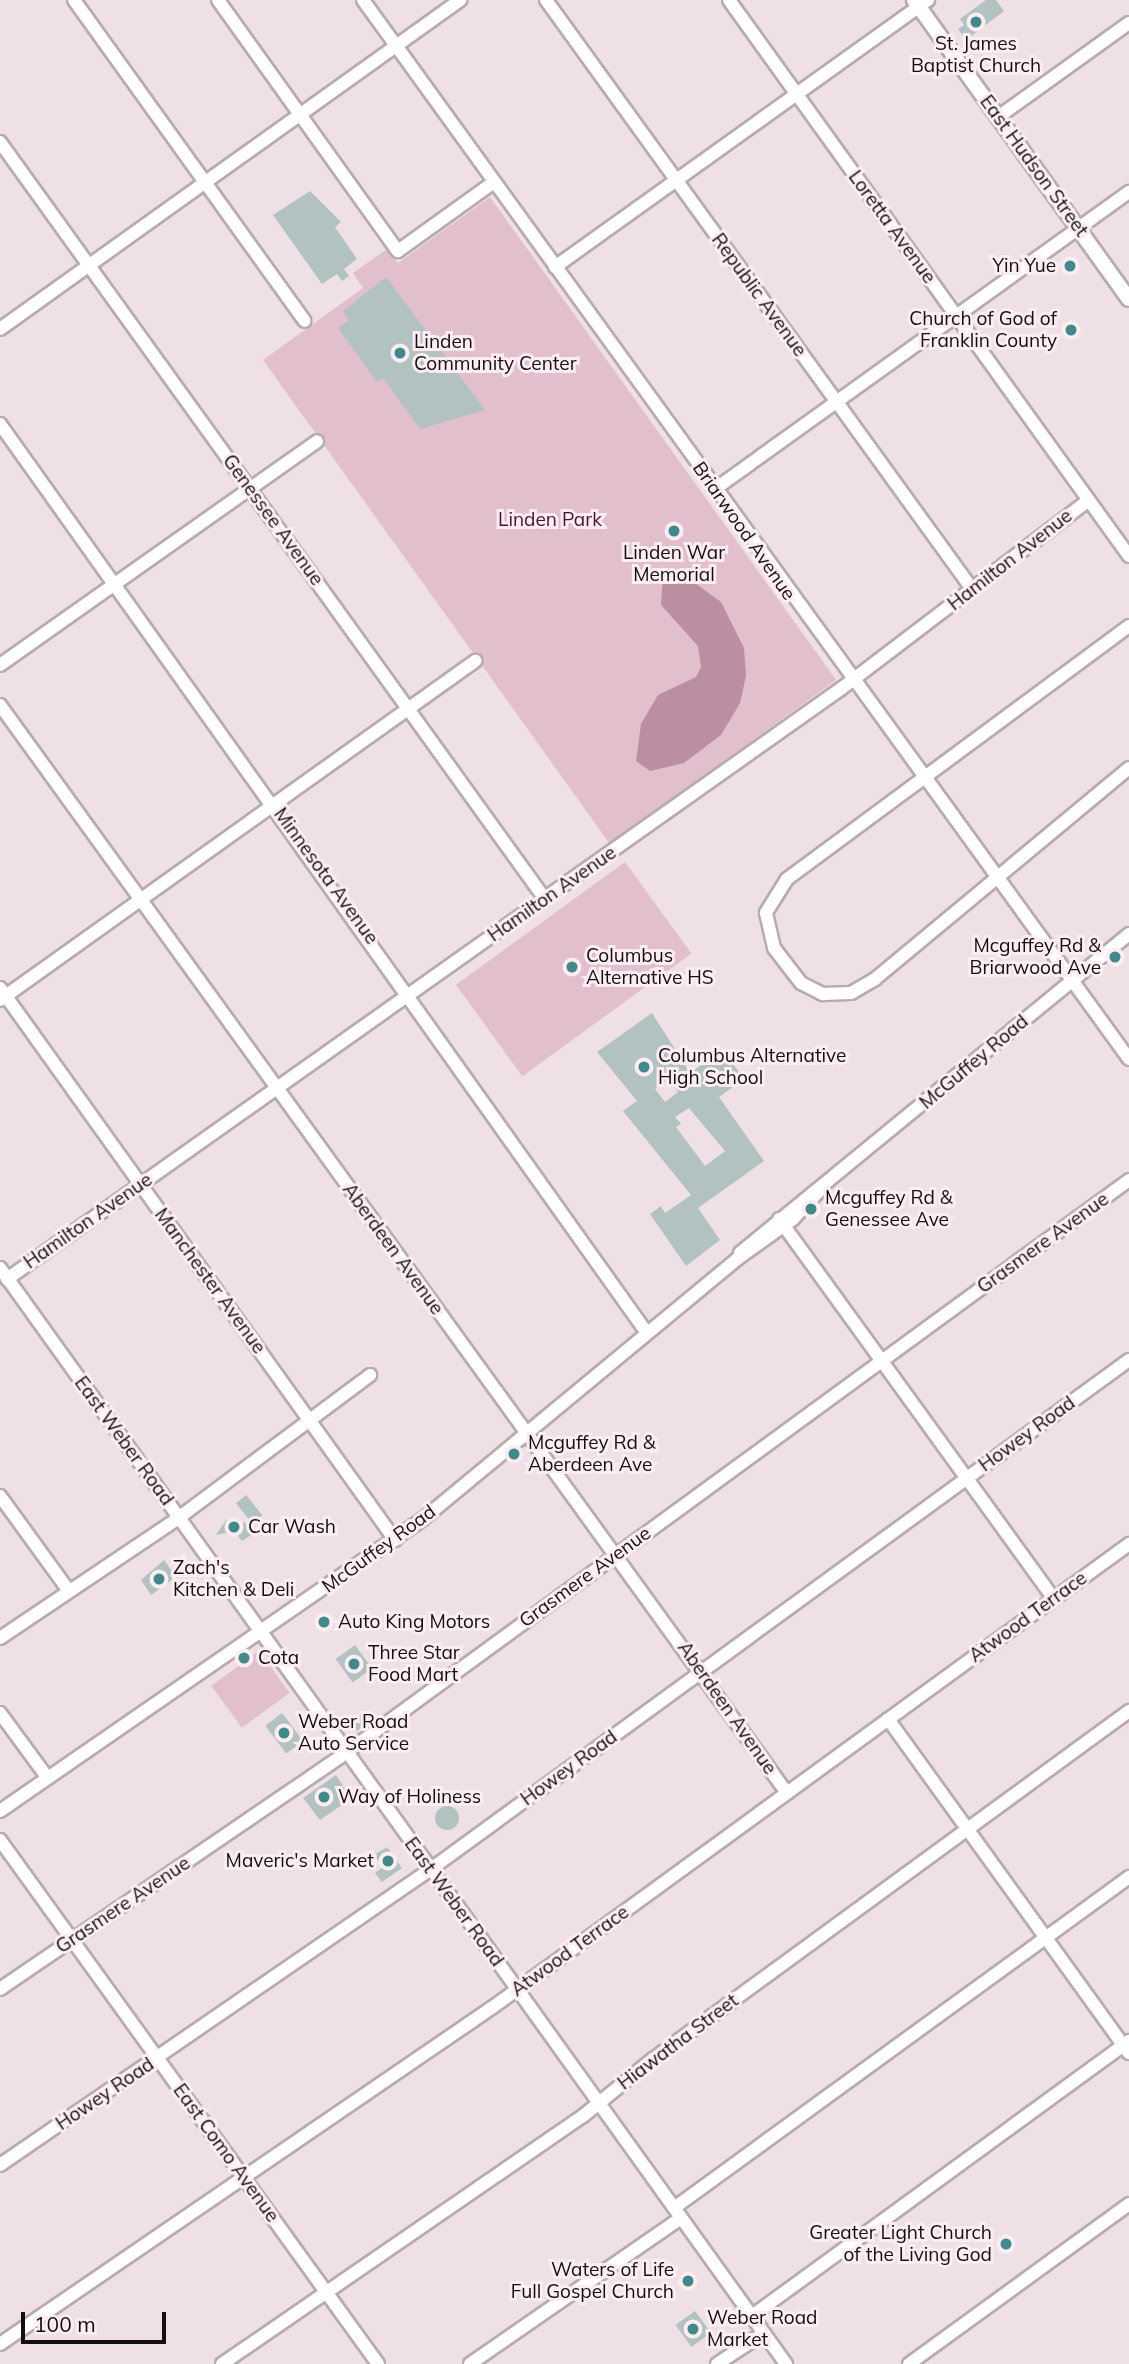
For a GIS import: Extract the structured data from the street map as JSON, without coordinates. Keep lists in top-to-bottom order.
{
  "streets": {
    "main road": ["East Hudson Street"],
    "street": [
      "Loretta Avenue",
      "Republic Avenue",
      "Genessee Avenue",
      "Briarwood Avenue",
      "Hamilton Avenue",
      "Minnesota Avenue",
      "McGuffey Road",
      "Grasmere Avenue",
      "Aberdeen Avenue",
      "Manchester Avenue",
      "Howey Road",
      "East Weber Road",
      "Atwood Terrace",
      "Hiawatha Street",
      "East Como Avenue"
    ]
  },
  "crossings": [
    ["Loretta Avenue", "Hamilton Avenue"],
    ["Republic Avenue", "Hamilton Avenue"],
    ["Genessee Avenue", "Hamilton Avenue"],
    ["Briarwood Avenue", "Hamilton Avenue"],
    ["Briarwood Avenue", "McGuffey Road"],
    ["Hamilton Avenue", "Minnesota Avenue"],
    ["Hamilton Avenue", "Aberdeen Avenue"],
    ["Hamilton Avenue", "Manchester Avenue"],
    ["Hamilton Avenue", "East Weber Road"],
    ["Minnesota Avenue", "McGuffey Road"],
    ["McGuffey Road", "Aberdeen Avenue"],
    ["McGuffey Road", "Manchester Avenue"],
    ["McGuffey Road", "East Weber Road"],
    ["Grasmere Avenue", "Aberdeen Avenue"],
    ["Grasmere Avenue", "East Weber Road"],
    ["Grasmere Avenue", "East Como Avenue"],
    ["Aberdeen Avenue", "Howey Road"],
    ["Aberdeen Avenue", "Atwood Terrace"],
    ["Howey Road", "East Weber Road"],
    ["Howey Road", "East Como Avenue"],
    ["East Weber Road", "Atwood Terrace"],
    ["East Weber Road", "Hiawatha Street"],
    ["Atwood Terrace", "East Como Avenue"],
    ["Hiawatha Street", "East Como Avenue"]
  ],
  "parks": ["Linden Park"],
  "places": [
    "St. James Baptist Church",
    "Yin Yue",
    "Church of God of Franklin County",
    "Linden Community Center",
    "Linden War Memorial",
    "Mcguffey Rd & Briarwood Ave",
    "Columbus Alternative HS",
    "Columbus Alternative High School",
    "Mcguffey Rd & Genessee Ave",
    "Mcguffey Rd & Aberdeen Ave",
    "Car Wash",
    "Zach's Kitchen & Deli",
    "Auto King Motors",
    "Cota",
    "Three Star Food Mart",
    "Weber Road Auto Service",
    "Way of Holiness",
    "Maveric's Market",
    "Greater Light Church of the Living God",
    "Waters of Life Full Gospel Church",
    "Weber Road Market"
  ],
  "scale_bar": "100 m"
}
